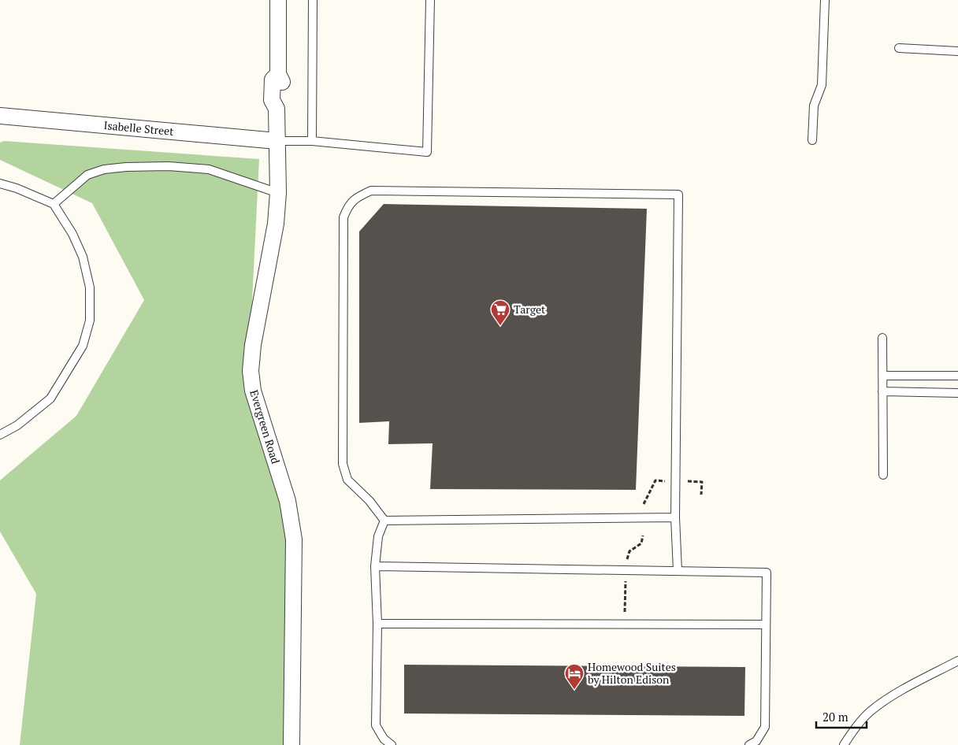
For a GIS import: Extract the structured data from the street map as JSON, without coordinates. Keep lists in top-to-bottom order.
{
  "streets": {
    "street": ["Isabelle Street", "Evergreen Road"]
  },
  "crossings": [
    ["Isabelle Street", "Evergreen Road"]
  ],
  "places": {
    "supermarket": ["Target"],
    "hotel": ["Homewood Suites by Hilton Edison"]
  },
  "scale_bar": "20 m"
}
